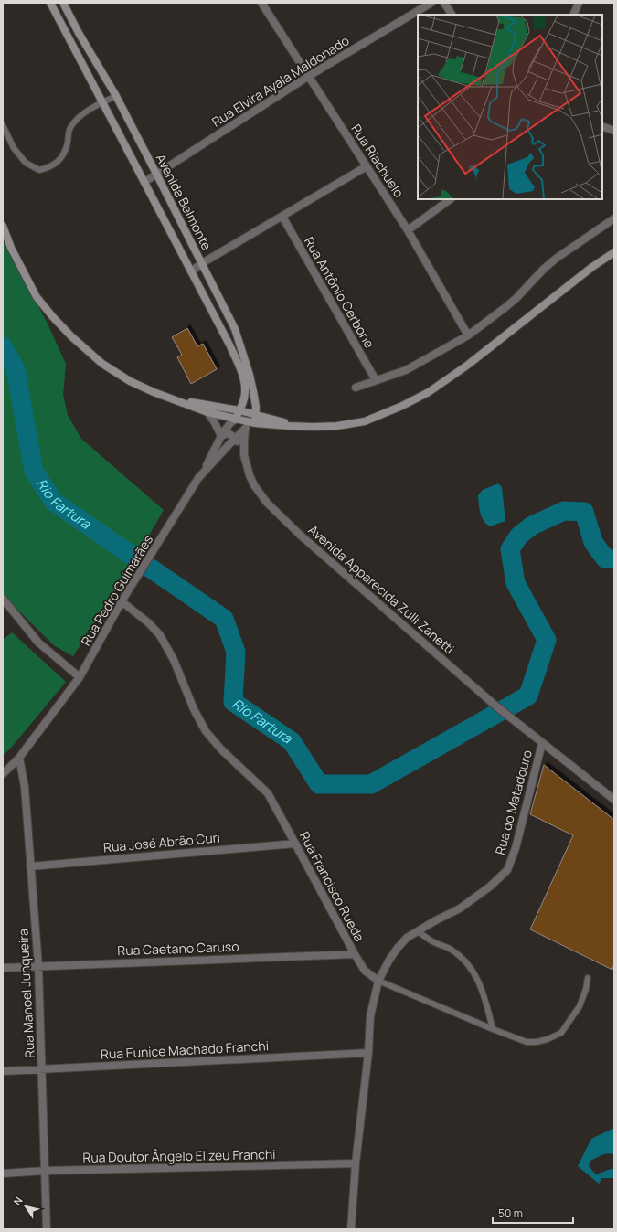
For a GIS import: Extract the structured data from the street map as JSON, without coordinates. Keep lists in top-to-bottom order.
{
  "streets": {
    "street": [
      "Rua Elvira Ayala Maldonado",
      "Rua Riachuelo",
      "Avenida Belmonte",
      "Rua Antônio Cerbone",
      "Avenida Apparecida Zulli Zanetti",
      "Rua Pedro Guimarães",
      "Rua do Matadouro",
      "Rua José Abrão Curi",
      "Rua Francisco Rueda",
      "Rua Caetano Caruso",
      "Rua Manoel Junqueira",
      "Rua Eunice Machado Franchi",
      "Rua Doutor Ângelo Elizeu Franchi"
    ]
  },
  "crossings": [
    ["Rua Elvira Ayala Maldonado", "Rua Riachuelo"],
    ["Rua Elvira Ayala Maldonado", "Avenida Belmonte"],
    ["Avenida Belmonte", "Rua Pedro Guimarães"],
    ["Avenida Apparecida Zulli Zanetti", "Rua Pedro Guimarães"],
    ["Avenida Apparecida Zulli Zanetti", "Rua do Matadouro"],
    ["Rua Pedro Guimarães", "Rua Francisco Rueda"],
    ["Rua Pedro Guimarães", "Rua Manoel Junqueira"],
    ["Rua do Matadouro", "Rua Francisco Rueda"],
    ["Rua José Abrão Curi", "Rua Francisco Rueda"],
    ["Rua José Abrão Curi", "Rua Manoel Junqueira"],
    ["Rua Francisco Rueda", "Rua Caetano Caruso"],
    ["Rua Caetano Caruso", "Rua Manoel Junqueira"],
    ["Rua Manoel Junqueira", "Rua Eunice Machado Franchi"],
    ["Rua Manoel Junqueira", "Rua Doutor Ângelo Elizeu Franchi"]
  ],
  "water": ["Rio Fartura"],
  "scale_bar": "50 m",
  "north": "top left"
}
